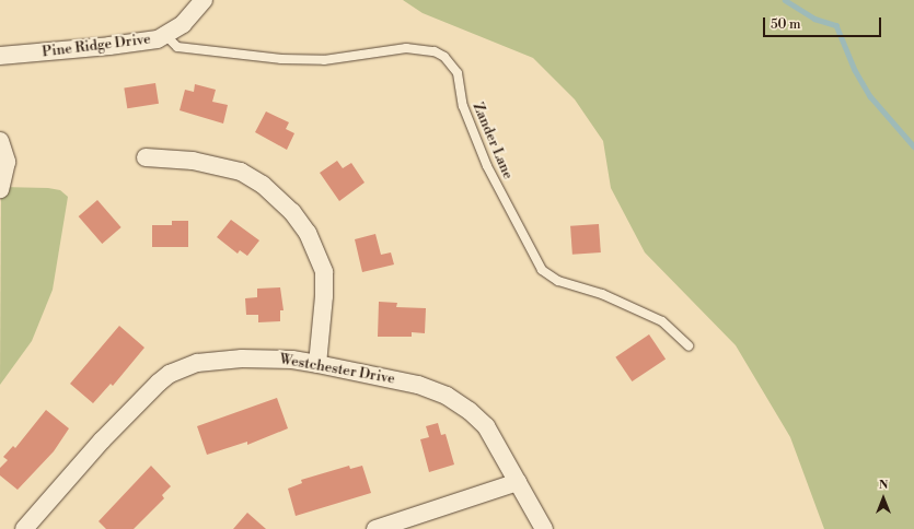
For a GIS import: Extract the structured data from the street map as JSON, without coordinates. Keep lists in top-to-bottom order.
{
  "streets": {
    "street": ["Pine Ridge Drive", "Westchester Drive"],
    "lane": ["Zander Lane"]
  },
  "crossings": [
    ["Pine Ridge Drive", "Zander Lane"]
  ],
  "scale_bar": "50 m",
  "north": "top"
}
